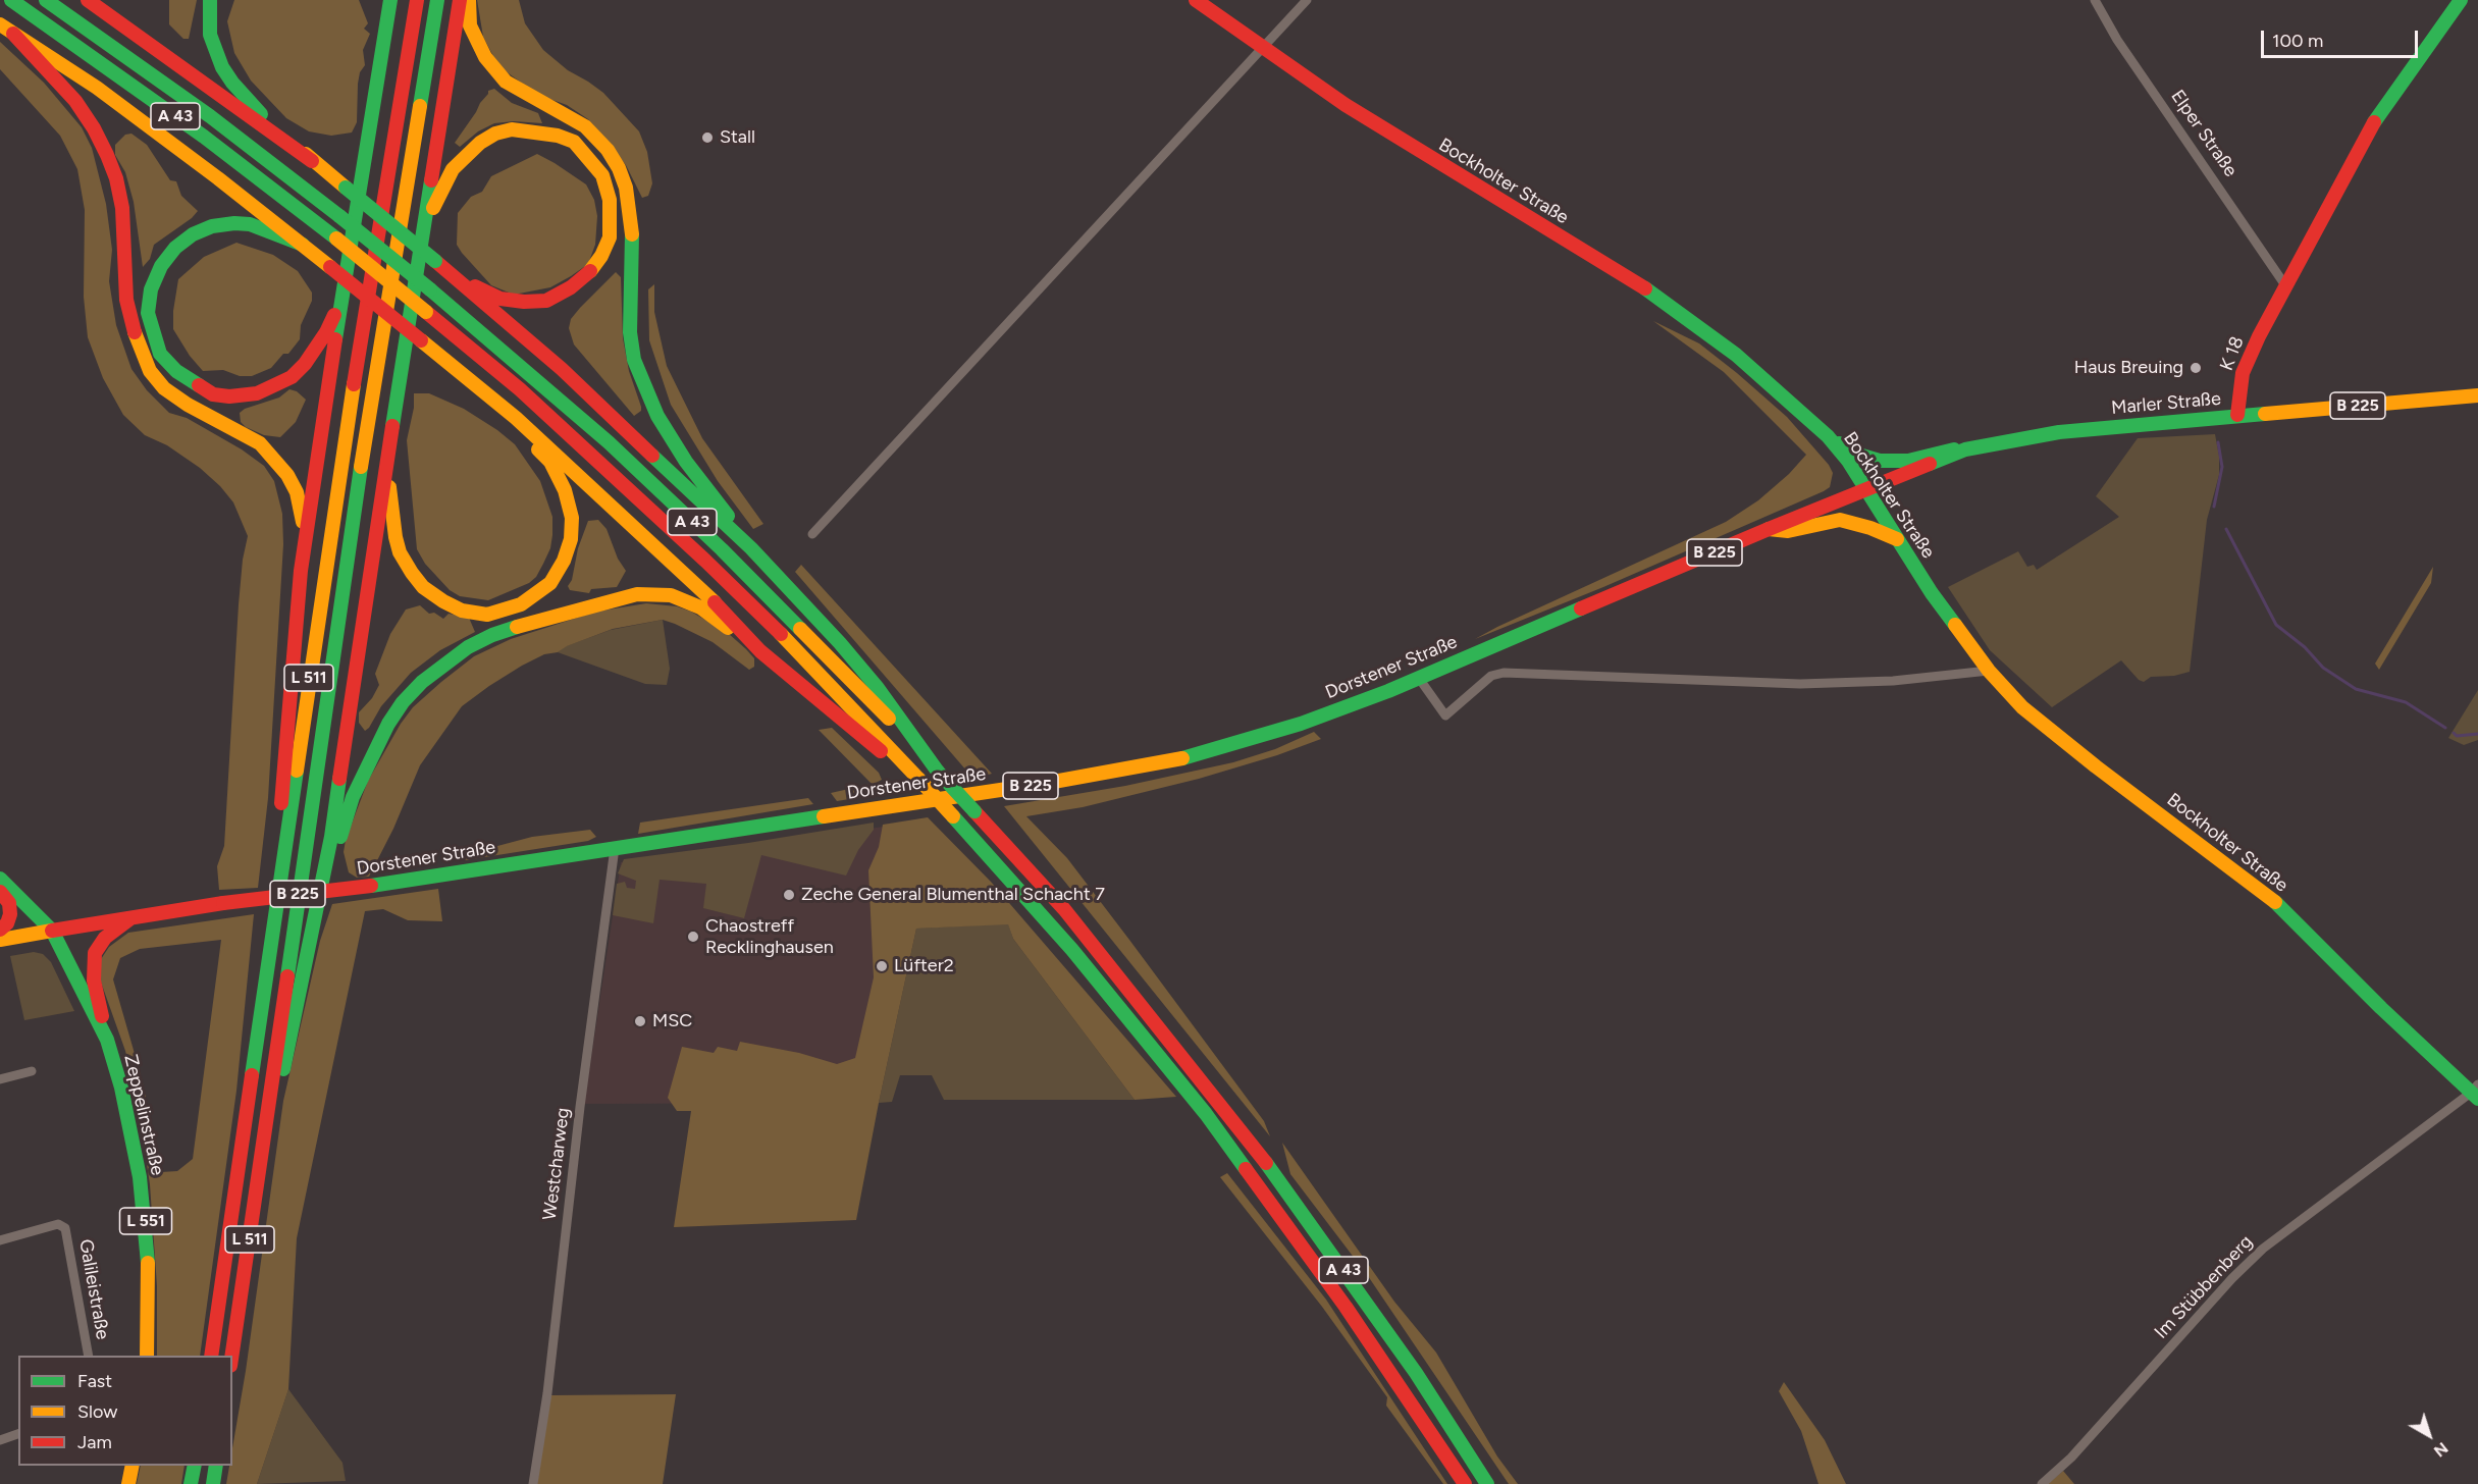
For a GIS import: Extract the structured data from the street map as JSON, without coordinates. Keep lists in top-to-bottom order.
{
  "streets": {
    "main road": [
      "A 43",
      "Bockholter Straße",
      "K 18",
      "Marler Straße",
      "B 225",
      "Dorstener Straße",
      "L 511",
      "Zeppelinstraße",
      "L 551"
    ],
    "street": [
      "Elper Straße",
      "Westcharweg",
      "Im Stübbenberg",
      "Galileistraße"
    ]
  },
  "crossings": [
    ["Elper Straße", "K 18"],
    ["Bockholter Straße", "Marler Straße"],
    ["Bockholter Straße", "Dorstener Straße"],
    ["Bockholter Straße", "Im Stübbenberg"],
    ["K 18", "Marler Straße"],
    ["Marler Straße", "Dorstener Straße"],
    ["B 225", "Dorstener Straße"],
    ["B 225", "Zeppelinstraße"],
    ["Dorstener Straße", "Zeppelinstraße"],
    ["Dorstener Straße", "Westcharweg"]
  ],
  "places": [
    "Stall",
    "Haus Breuing",
    "Zeche General Blumenthal Schacht 7",
    "Chaostreff Recklinghausen",
    "Lüfter2",
    "MSC"
  ],
  "legend": ["Fast", "Slow", "Jam"],
  "scale_bar": "100 m",
  "north": "bottom right"
}
